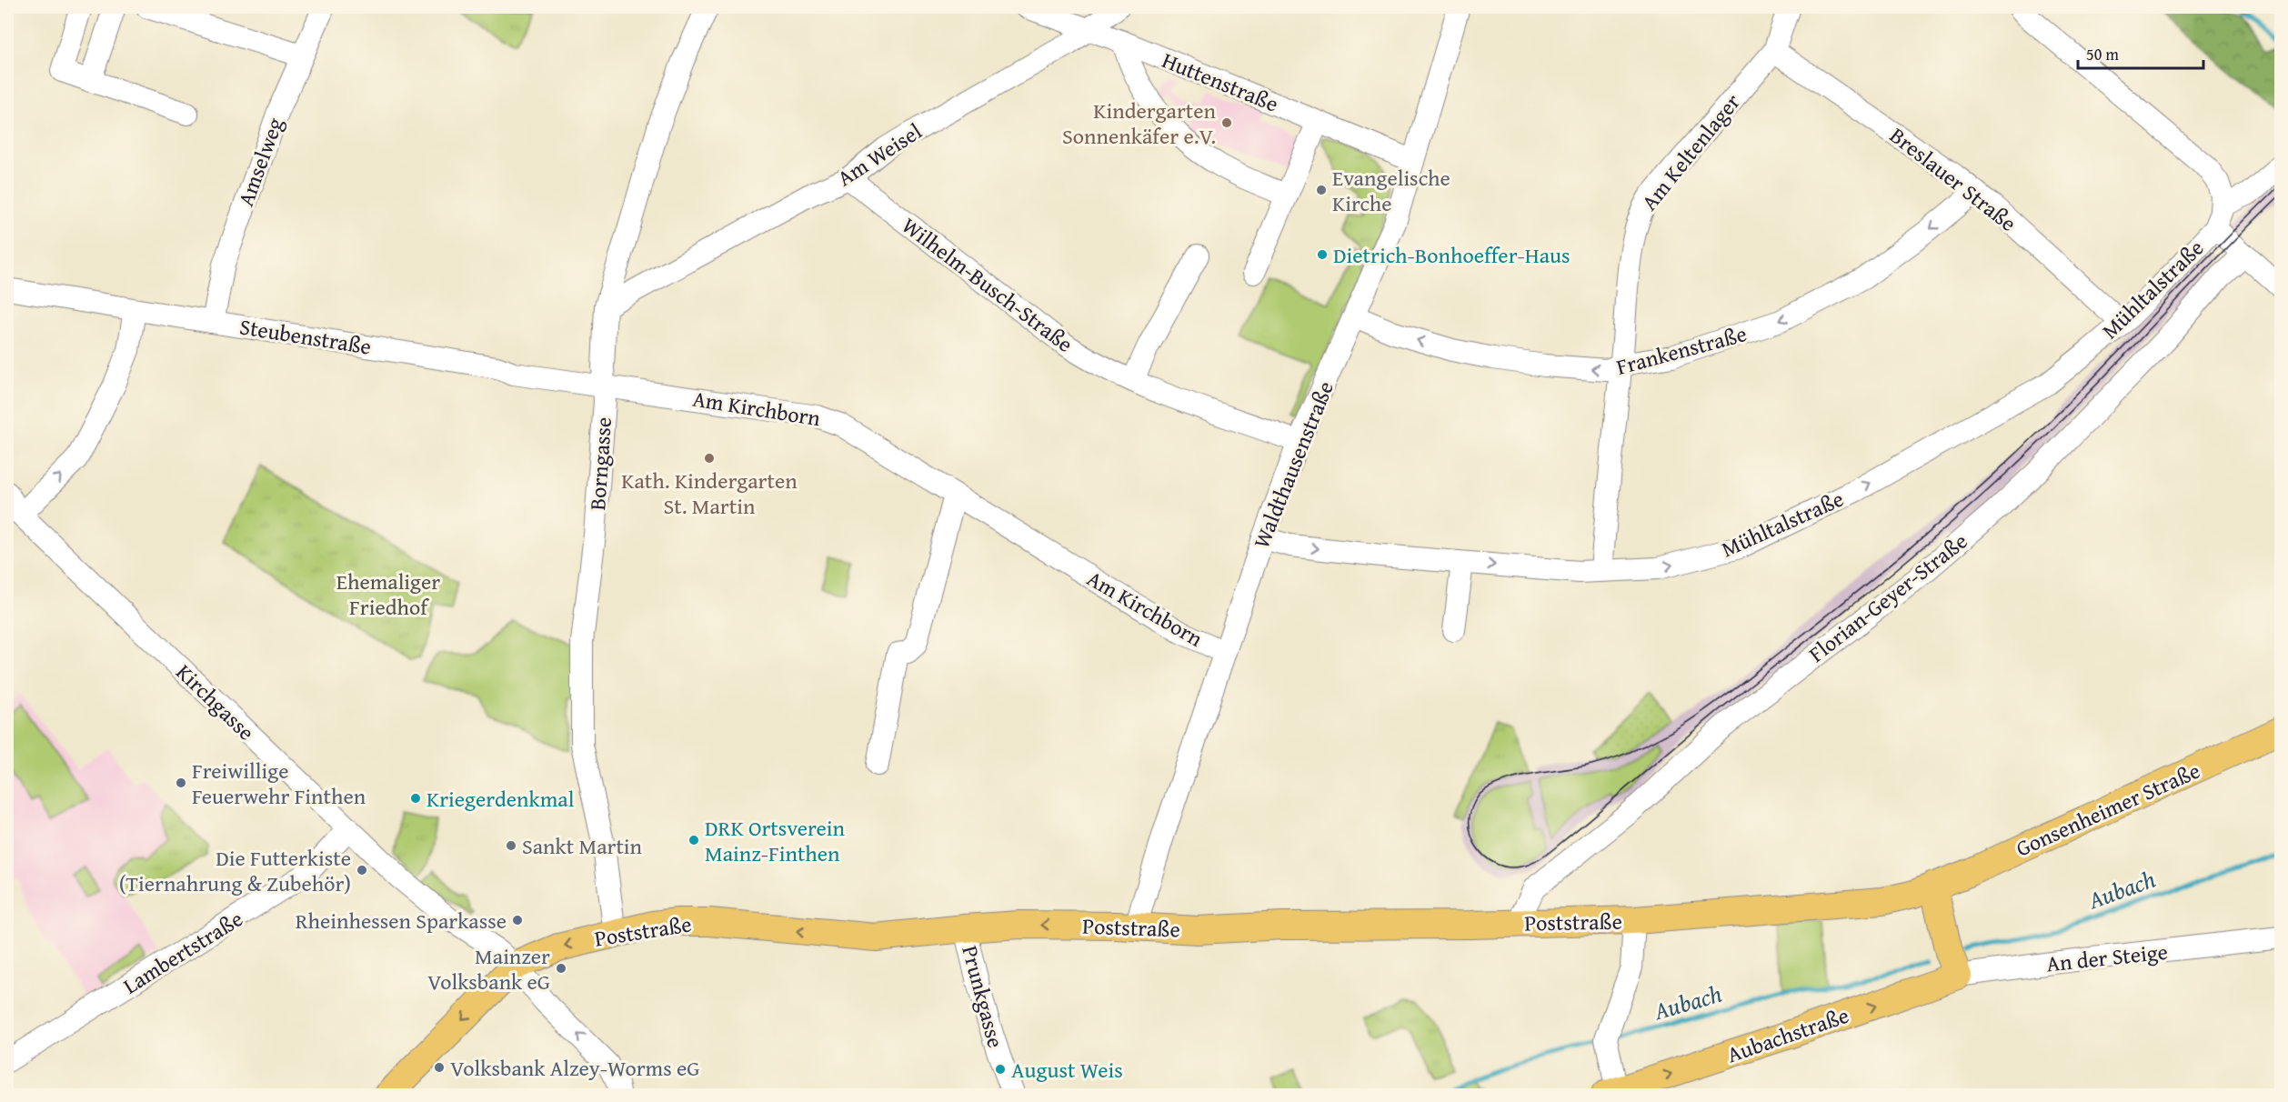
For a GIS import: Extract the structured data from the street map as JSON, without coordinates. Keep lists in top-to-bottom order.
{
  "streets": {
    "main road": ["Gonsenheimer Straße", "Poststraße", "Aubachstraße"],
    "street": [
      "Huttenstraße",
      "Am Keltenlager",
      "Am Weisel",
      "Amselweg",
      "Breslauer Straße",
      "Wilhelm-Busch-Straße",
      "Mühltalstraße",
      "Steubenstraße",
      "Frankenstraße",
      "Am Kirchborn",
      "Borngasse",
      "Waldthausenstraße",
      "Florian-Geyer-Straße",
      "Kirchgasse",
      "Lambertstraße",
      "An der Steige",
      "Prunkgasse"
    ]
  },
  "crossings": [
    ["Huttenstraße", "Am Weisel"],
    ["Huttenstraße", "Waldthausenstraße"],
    ["Am Keltenlager", "Breslauer Straße"],
    ["Am Keltenlager", "Mühltalstraße"],
    ["Am Keltenlager", "Frankenstraße"],
    ["Am Weisel", "Wilhelm-Busch-Straße"],
    ["Am Weisel", "Borngasse"],
    ["Amselweg", "Steubenstraße"],
    ["Breslauer Straße", "Mühltalstraße"],
    ["Breslauer Straße", "Frankenstraße"],
    ["Wilhelm-Busch-Straße", "Waldthausenstraße"],
    ["Mühltalstraße", "Waldthausenstraße"],
    ["Steubenstraße", "Am Kirchborn"],
    ["Steubenstraße", "Borngasse"],
    ["Frankenstraße", "Waldthausenstraße"],
    ["Am Kirchborn", "Borngasse"],
    ["Am Kirchborn", "Waldthausenstraße"],
    ["Borngasse", "Poststraße"],
    ["Waldthausenstraße", "Poststraße"],
    ["Florian-Geyer-Straße", "Poststraße"],
    ["Kirchgasse", "Poststraße"],
    ["Kirchgasse", "Lambertstraße"],
    ["Gonsenheimer Straße", "Poststraße"],
    ["Poststraße", "Prunkgasse"],
    ["Poststraße", "Aubachstraße"],
    ["An der Steige", "Aubachstraße"]
  ],
  "one_way": [
    "Mühltalstraße",
    "Frankenstraße",
    "Poststraße",
    "Aubachstraße"
  ],
  "water": ["Aubach"],
  "parks": ["Ehemaliger Friedhof"],
  "places": [
    "Kindergarten Sonnenkäfer e.V.",
    "Evangelische Kirche",
    "Dietrich-Bonhoeffer-Haus",
    "Kath. Kindergarten St. Martin",
    "Freiwillige Feuerwehr Finthen",
    "Kriegerdenkmal",
    "DRK Ortsverein Mainz-Finthen",
    "Sankt Martin",
    "Die Futterkiste (Tiernahrung & Zubehör)",
    "Rheinhessen Sparkasse",
    "Mainzer Volksbank eG",
    "Volksbank Alzey-Worms eG",
    "August Weis"
  ],
  "scale_bar": "50 m"
}
